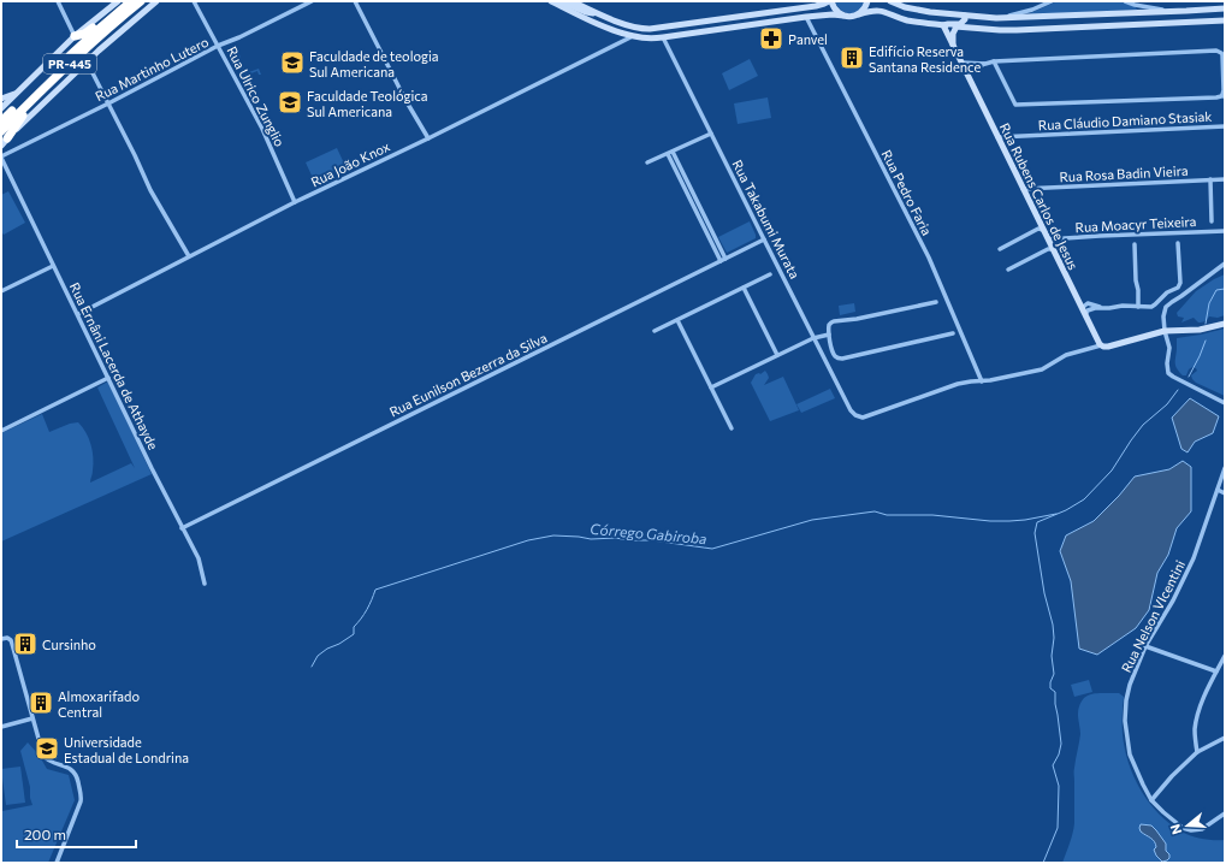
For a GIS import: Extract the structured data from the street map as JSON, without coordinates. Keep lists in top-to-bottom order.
{
  "streets": {
    "highway": ["PR-445"],
    "main road": ["Rua Rubens Carlos de Jesus"],
    "street": [
      "Rua Martinho Lutero",
      "Rua Ulrico Zunglio",
      "Rua Cláudio Damiano Stasiak",
      "Rua João Knox",
      "Rua Rosa Badin Vieira",
      "Rua Pedro Faria",
      "Rua Takabumi Murata",
      "Rua Moacyr Teixeira",
      "Rua Ernâni Lacerda de Athayde",
      "Rua Eunilson Bezerra da Silva",
      "Rua Nelson VIcentini"
    ]
  },
  "crossings": [
    ["Rua Martinho Lutero", "Rua Ulrico Zunglio"],
    ["Rua Martinho Lutero", "Rua Ernâni Lacerda de Athayde"],
    ["Rua Ulrico Zunglio", "Rua João Knox"],
    ["Rua Cláudio Damiano Stasiak", "Rua Rubens Carlos de Jesus"],
    ["Rua João Knox", "Rua Ernâni Lacerda de Athayde"],
    ["Rua Rosa Badin Vieira", "Rua Rubens Carlos de Jesus"],
    ["Rua Pedro Faria", "Rua Takabumi Murata"],
    ["Rua Rubens Carlos de Jesus", "Rua Moacyr Teixeira"],
    ["Rua Takabumi Murata", "Rua Eunilson Bezerra da Silva"],
    ["Rua Ernâni Lacerda de Athayde", "Rua Eunilson Bezerra da Silva"]
  ],
  "water": ["Córrego Gabiroba"],
  "places": {
    "pharmacy": ["Panvel"],
    "building": ["Edifício Reserva Santana Residence", "Cursinho", "Almoxarifado Central"],
    "school or university": ["Faculdade de teologia Sul Americana", "Faculdade Teológica Sul Americana", "Universidade Estadual de Londrina"]
  },
  "scale_bar": "200 m",
  "north": "left"
}
